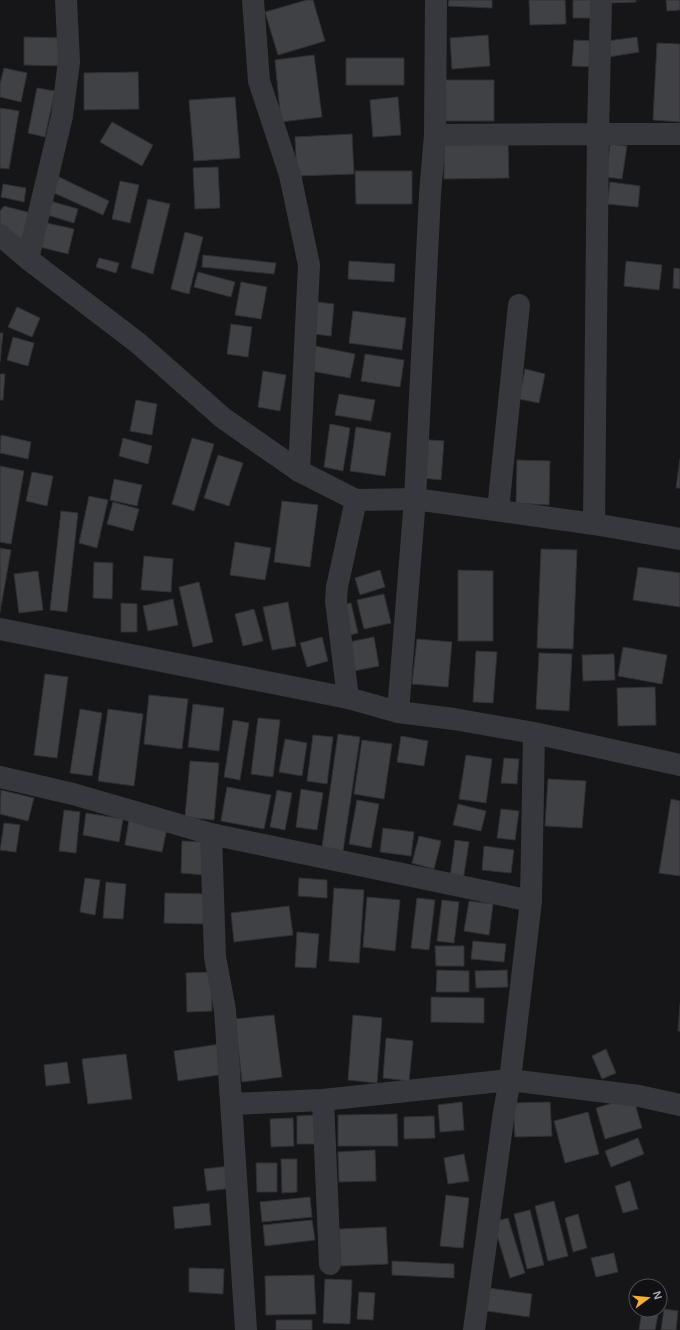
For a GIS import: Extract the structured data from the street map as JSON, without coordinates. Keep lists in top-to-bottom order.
{
  "north": "right"
}
